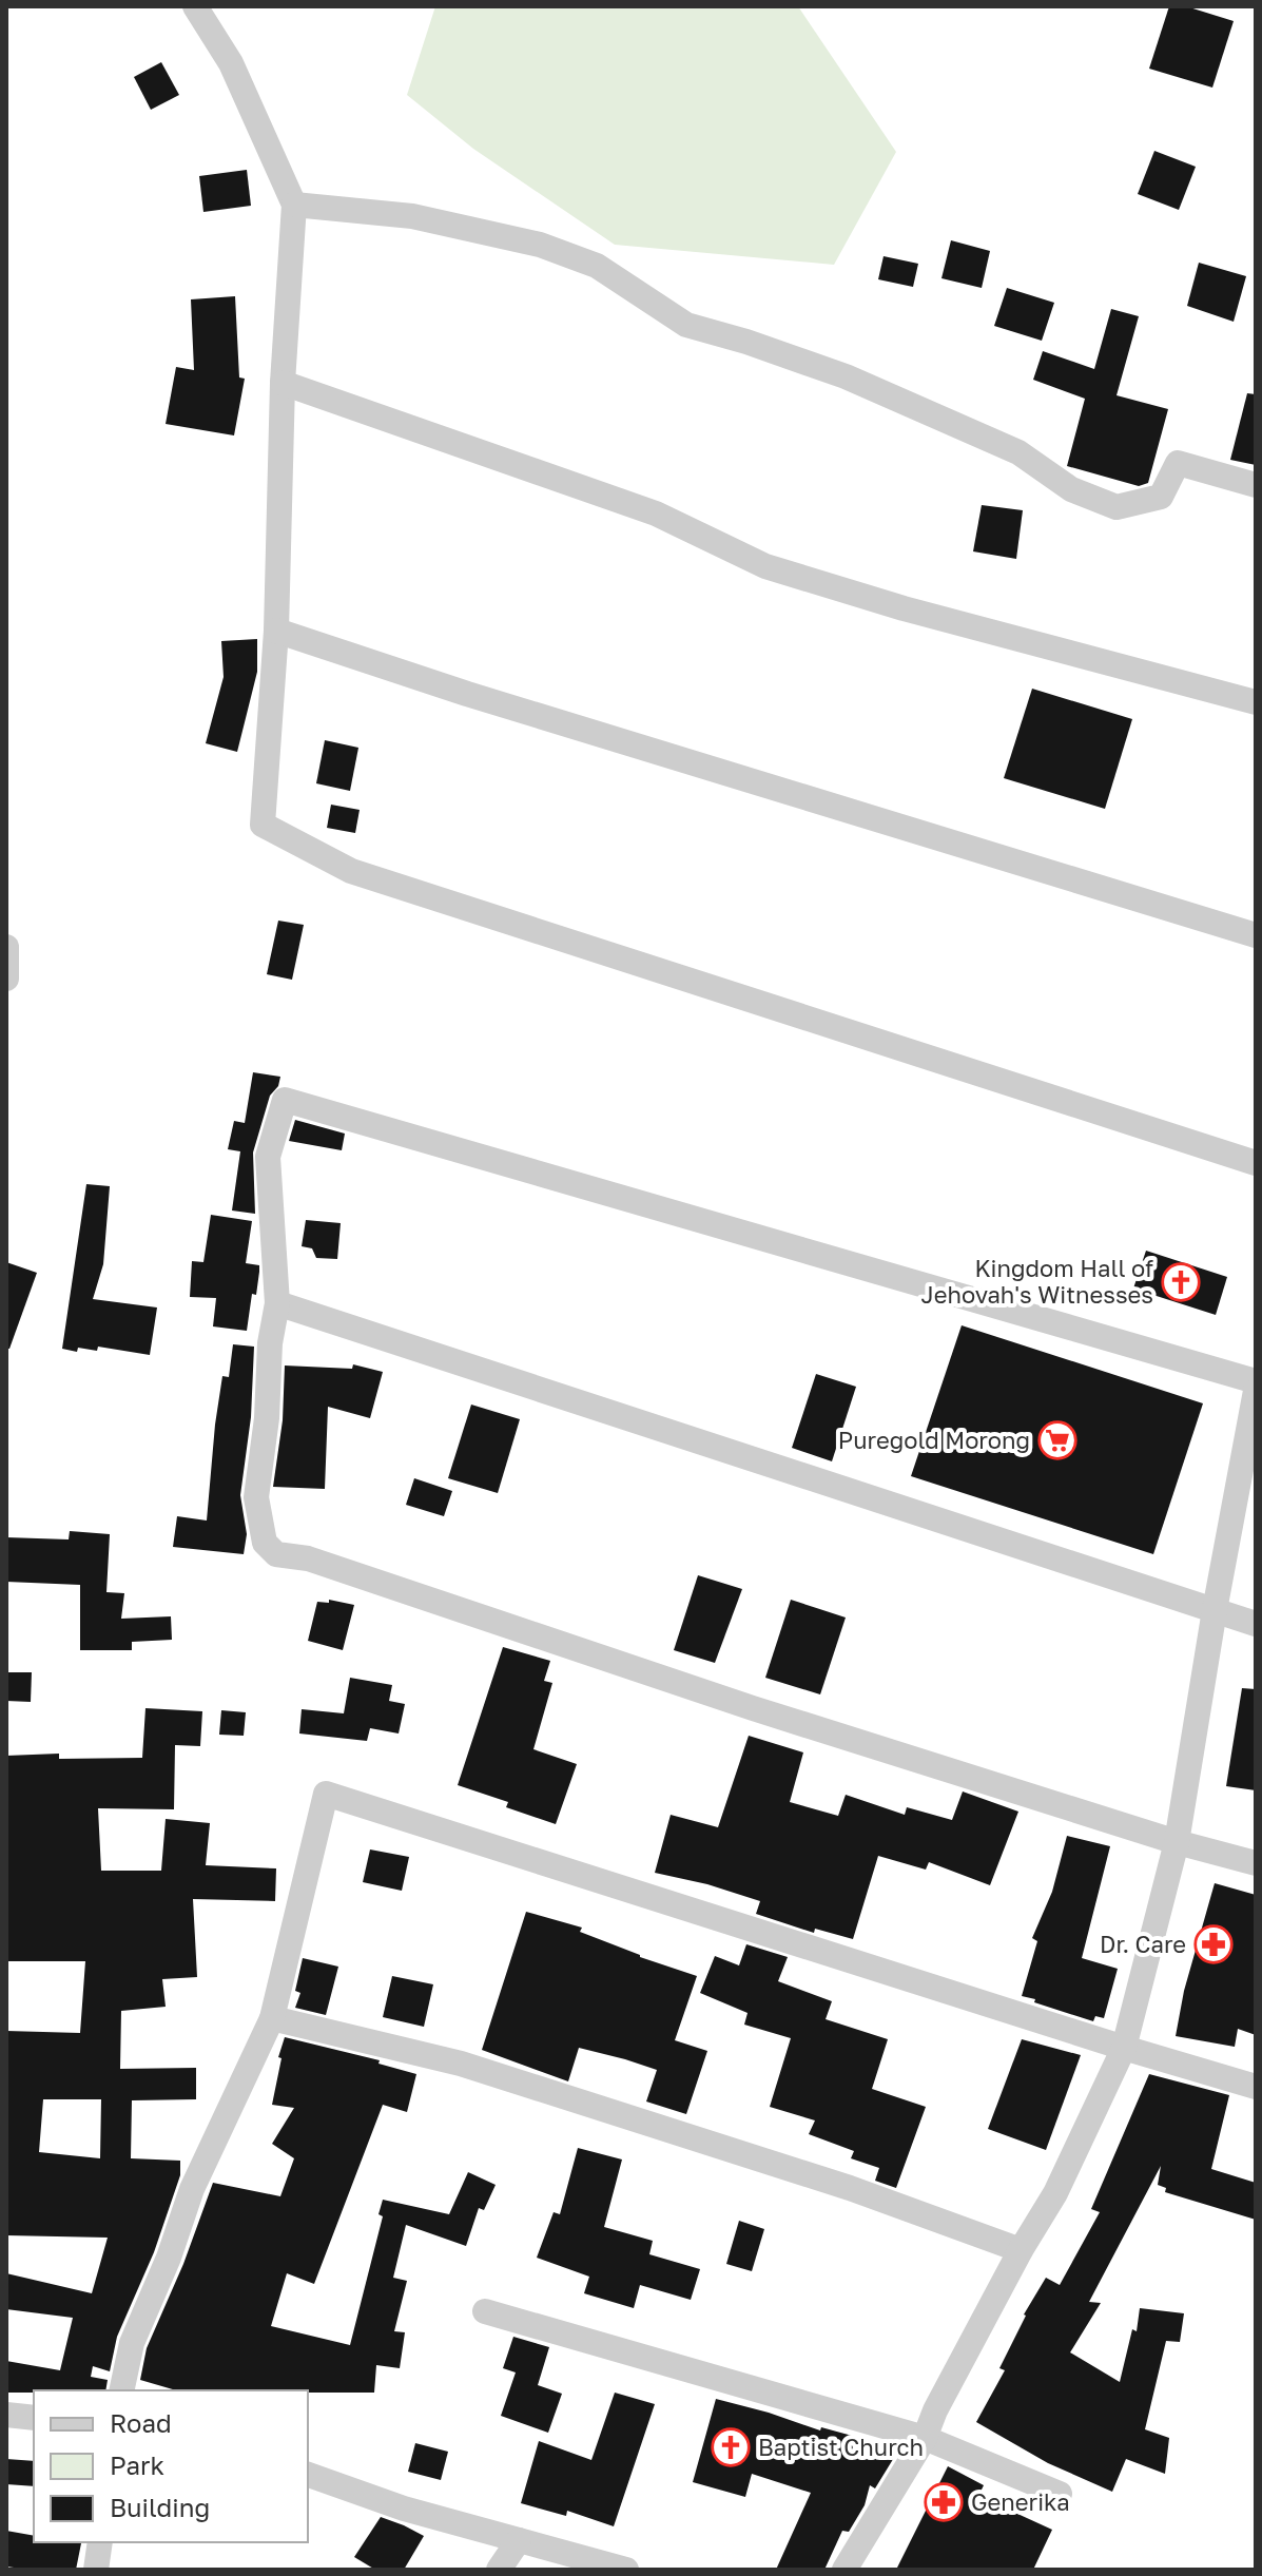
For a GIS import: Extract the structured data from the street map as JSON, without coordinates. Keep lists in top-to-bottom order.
{
  "places": {
    "church": ["Kingdom Hall of Jehovah's Witnesses", "Baptist Church"],
    "supermarket": ["Puregold Morong"],
    "pharmacy": ["Dr. Care", "Generika"]
  },
  "legend": ["Road", "Park", "Building"]
}
